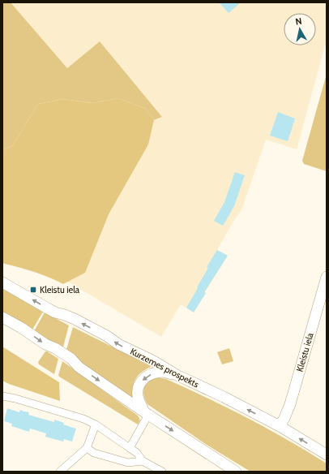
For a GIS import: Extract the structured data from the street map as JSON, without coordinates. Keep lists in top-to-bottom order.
{
  "streets": {
    "main road": ["Kleistu iela", "Kurzemes prospekts"]
  },
  "crossings": [
    ["Kleistu iela", "Kurzemes prospekts"]
  ],
  "places": {
    "transit": ["Kleistu iela"]
  },
  "north": "top"
}
